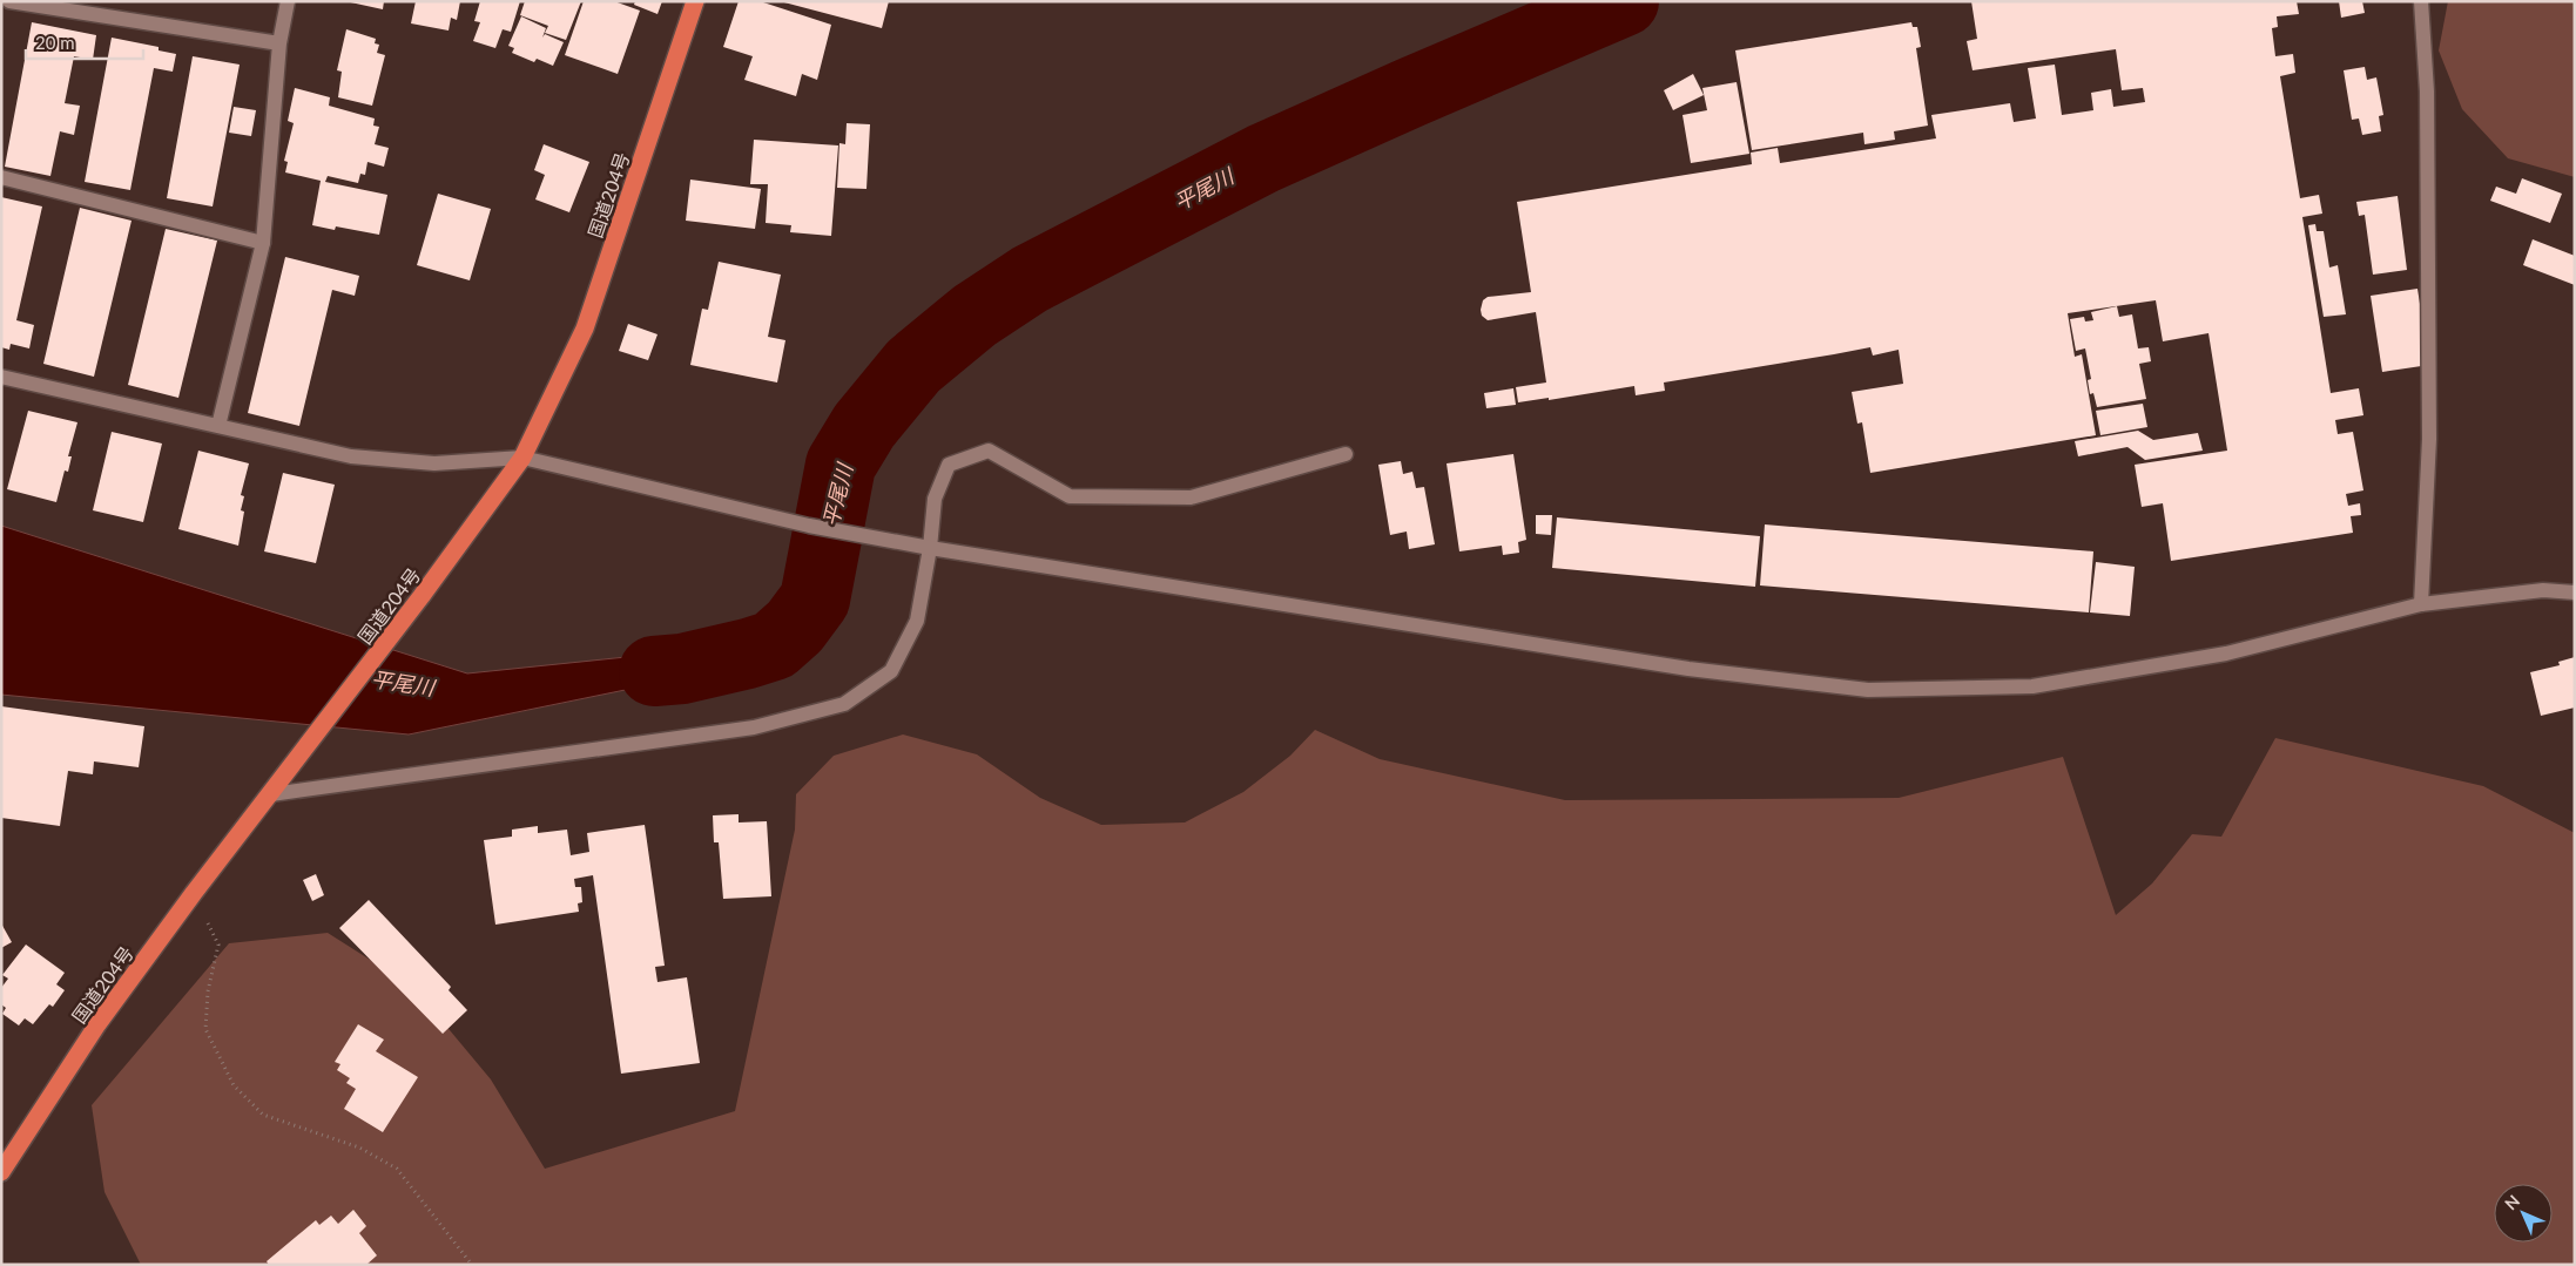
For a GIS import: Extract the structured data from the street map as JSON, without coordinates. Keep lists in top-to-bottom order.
{
  "streets": {
    "highway": ["国道204号"]
  },
  "water": ["平尾川"],
  "scale_bar": "20 m",
  "north": "top left"
}
